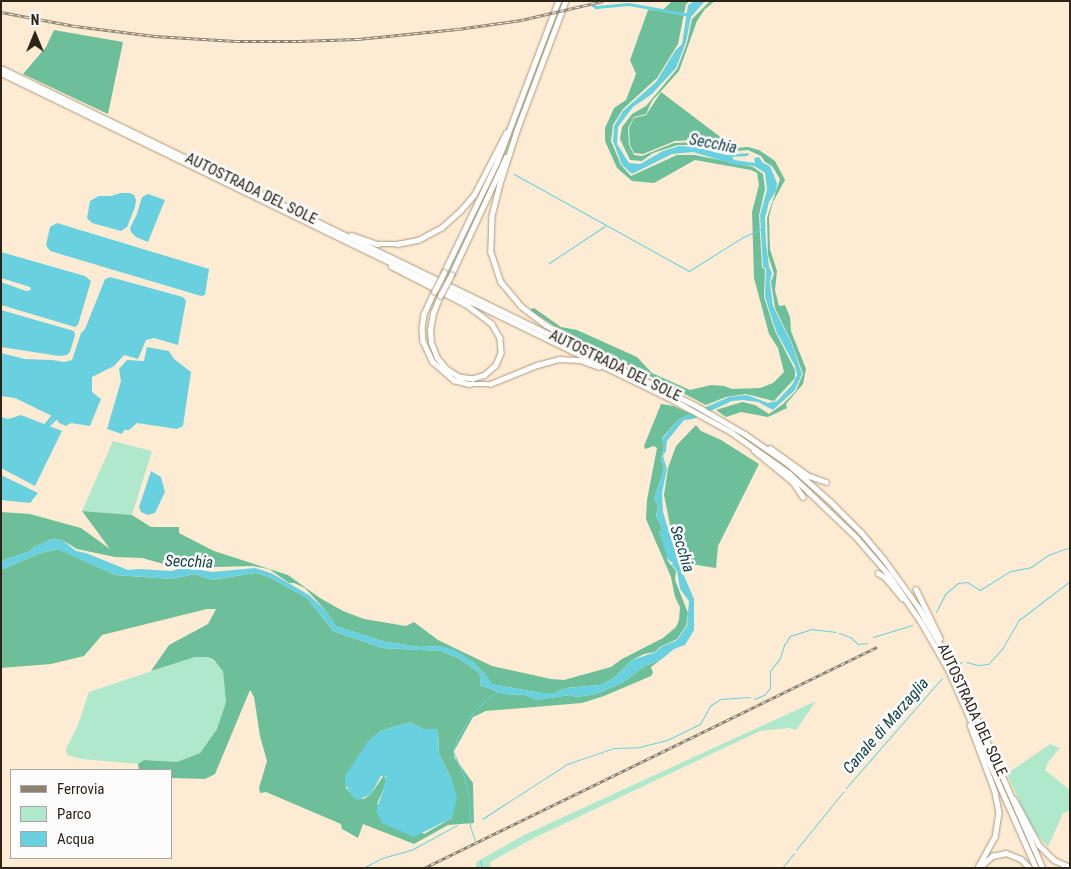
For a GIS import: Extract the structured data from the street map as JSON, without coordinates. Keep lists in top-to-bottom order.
{
  "streets": {
    "highway": ["AUTOSTRADA DEL SOLE"]
  },
  "water": ["Secchia", "Canale di Marzaglia"],
  "legend": ["Ferrovia", "Parco", "Acqua"],
  "north": "top"
}
